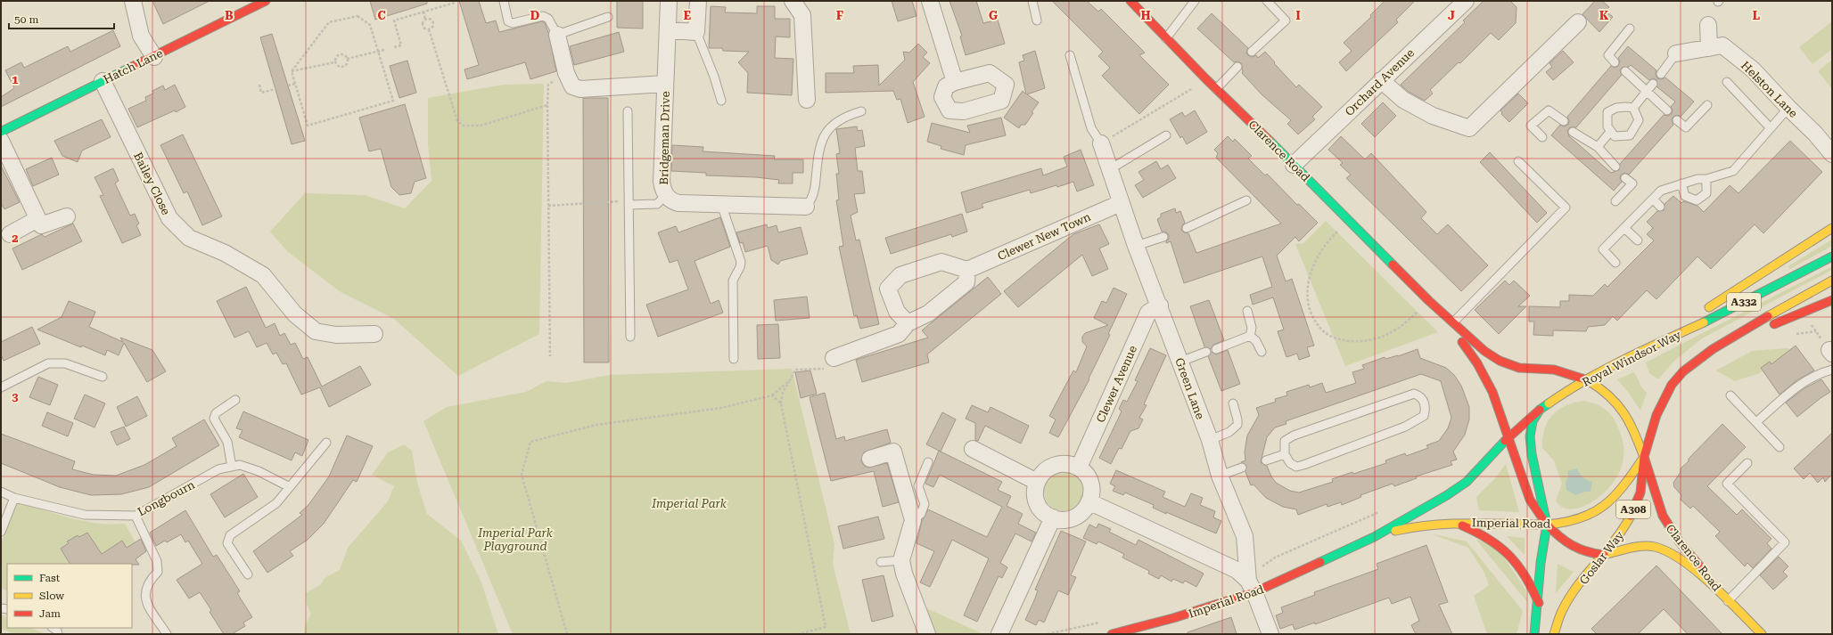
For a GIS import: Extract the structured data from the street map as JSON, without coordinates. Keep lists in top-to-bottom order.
{
  "streets": {
    "main road": [
      "Hatch Lane",
      "Clarence Road",
      "A332",
      "Royal Windsor Way",
      "A308",
      "Imperial Road",
      "Goslar Way"
    ],
    "street": [
      "Orchard Avenue",
      "Helston Lane",
      "Bridgeman Drive",
      "Bailey Close",
      "Clewer New Town",
      "Clewer Avenue",
      "Green Lane"
    ],
    "lane": ["Longbourn"]
  },
  "crossings": [
    ["Hatch Lane", "Bailey Close"],
    ["Orchard Avenue", "Clarence Road"],
    ["Clarence Road", "A332"],
    ["Clarence Road", "Royal Windsor Way"],
    ["Clarence Road", "Imperial Road"],
    ["Clarence Road", "Goslar Way"],
    ["Clewer New Town", "Green Lane"],
    ["A332", "Royal Windsor Way"],
    ["A332", "Imperial Road"],
    ["A332", "Goslar Way"],
    ["Royal Windsor Way", "Imperial Road"],
    ["Royal Windsor Way", "Goslar Way"],
    ["Clewer Avenue", "Green Lane"],
    ["Green Lane", "Imperial Road"],
    ["Imperial Road", "Goslar Way"]
  ],
  "parks": ["Imperial Park", "Imperial Park Playground"],
  "legend": ["Fast", "Slow", "Jam"],
  "scale_bar": "50 m",
  "grid": {
    "columns": [
      "B",
      "C",
      "D",
      "E",
      "F",
      "G",
      "H",
      "I",
      "J",
      "K",
      "L"
    ],
    "rows": ["1", "2", "3"]
  }
}
